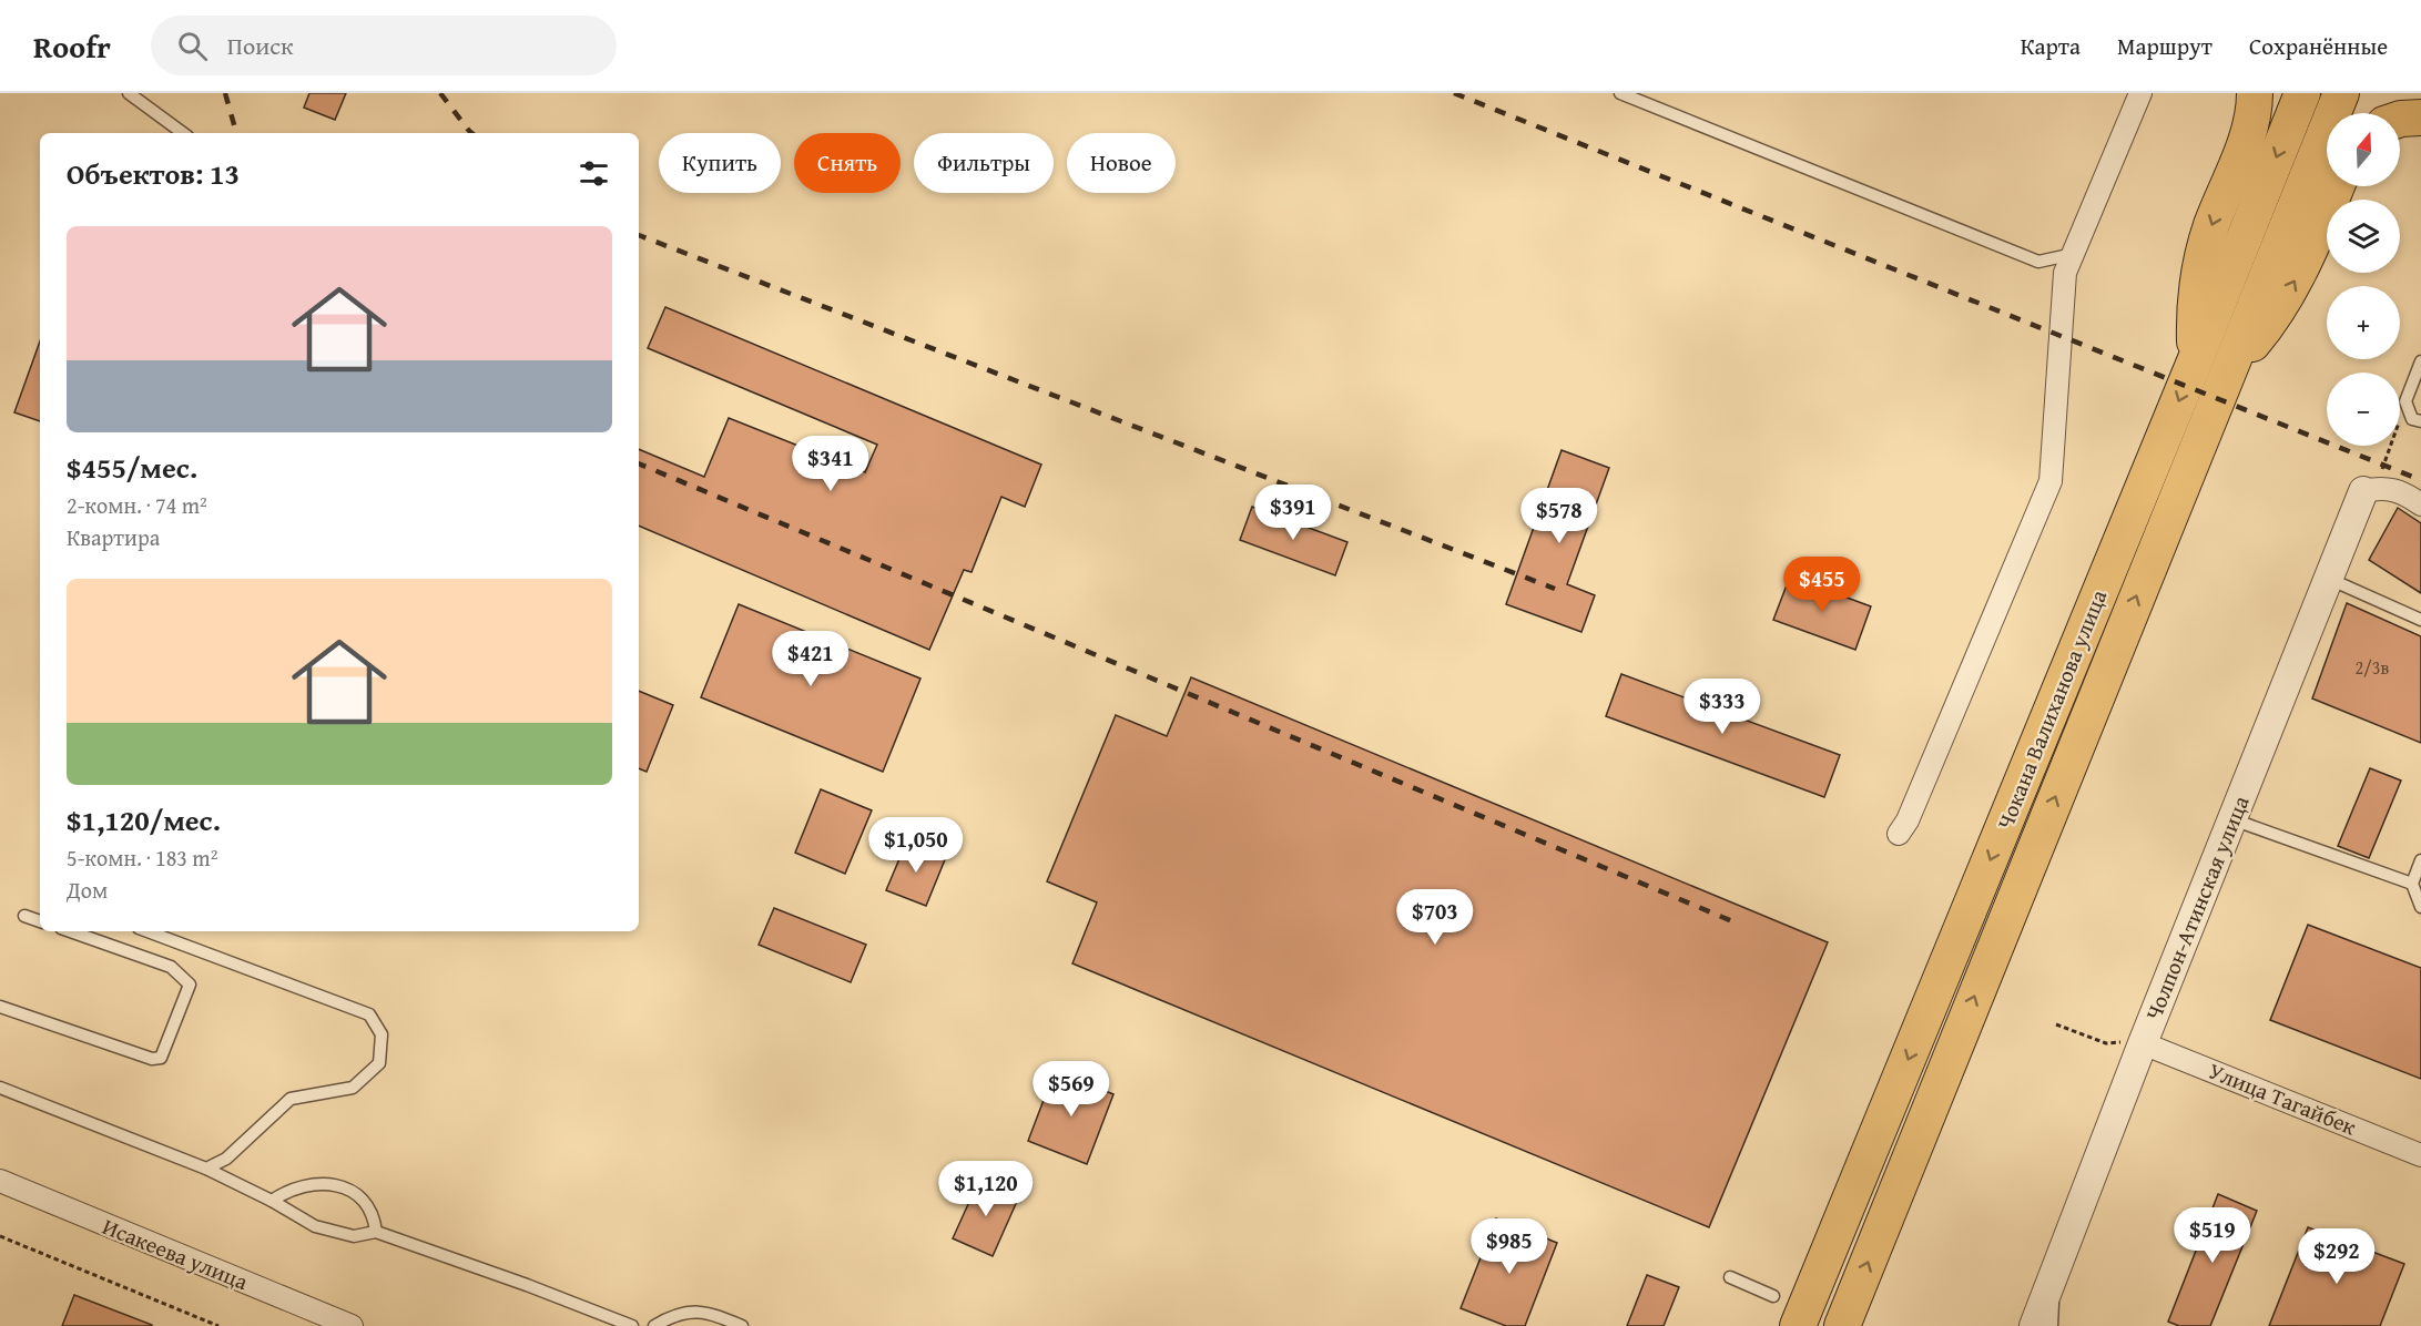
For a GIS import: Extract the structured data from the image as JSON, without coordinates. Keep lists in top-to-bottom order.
{
  "streets": {
    "main road": ["Чокана Валиханова улица"],
    "street": ["Чолпон-Атинская улица", "Улица Тагайбек", "Исакеева улица"]
  },
  "crossings": [
    ["Чолпон-Атинская улица", "Улица Тагайбек"]
  ],
  "house_numbers": ["2/3в"],
  "north": "top",
  "page": {
    "header": "Roofr",
    "search": "Поиск",
    "nav": ["Карта", "Маршрут", "Сохранённые"],
    "map_buttons": ["+", "−"],
    "chip": [
      "Купить",
      "Снять",
      "Фильтры",
      "Новое"
    ],
    "heading": "Объектов: 13",
    "list": [
      {
        "name": "$455/мес.",
        "note": "2-комн. · 74 m² · Квартира"
      },
      {
        "name": "$1,120/мес.",
        "note": "5-комн. · 183 m² · Дом"
      }
    ],
    "price": [
      "$341",
      "$391",
      "$578",
      "$455",
      "$421",
      "$333",
      "$1,050",
      "$703",
      "$569",
      "$1,120",
      "$519",
      "$985",
      "$292"
    ]
  }
}
